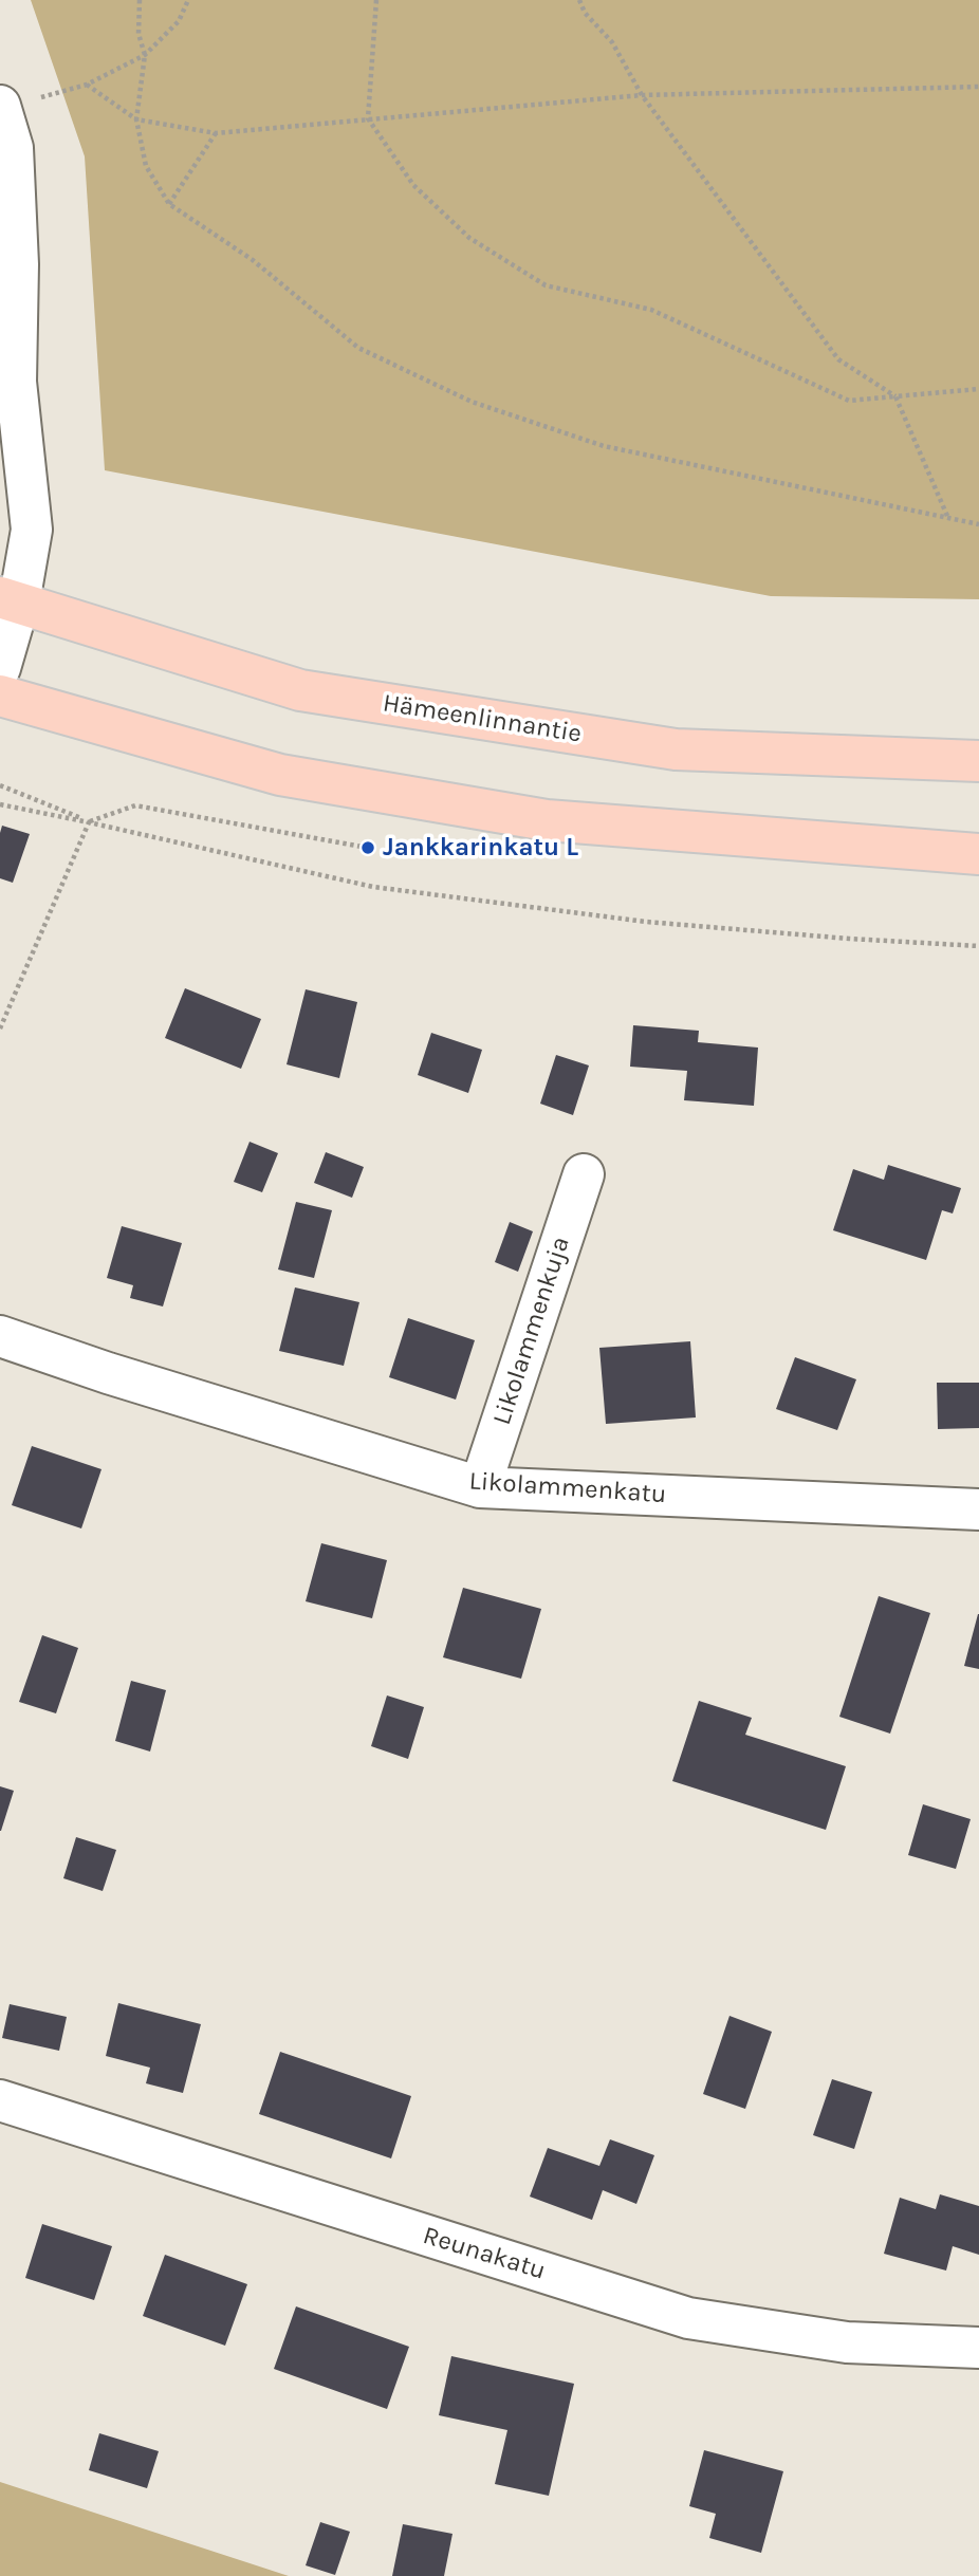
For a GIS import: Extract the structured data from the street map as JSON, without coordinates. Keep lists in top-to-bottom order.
{
  "streets": {
    "main road": ["Hämeenlinnantie"],
    "street": ["Likolammenkuja", "Likolammenkatu", "Reunakatu"]
  },
  "crossings": [
    ["Likolammenkuja", "Likolammenkatu"]
  ],
  "places": ["Jankkarinkatu L"]
}
